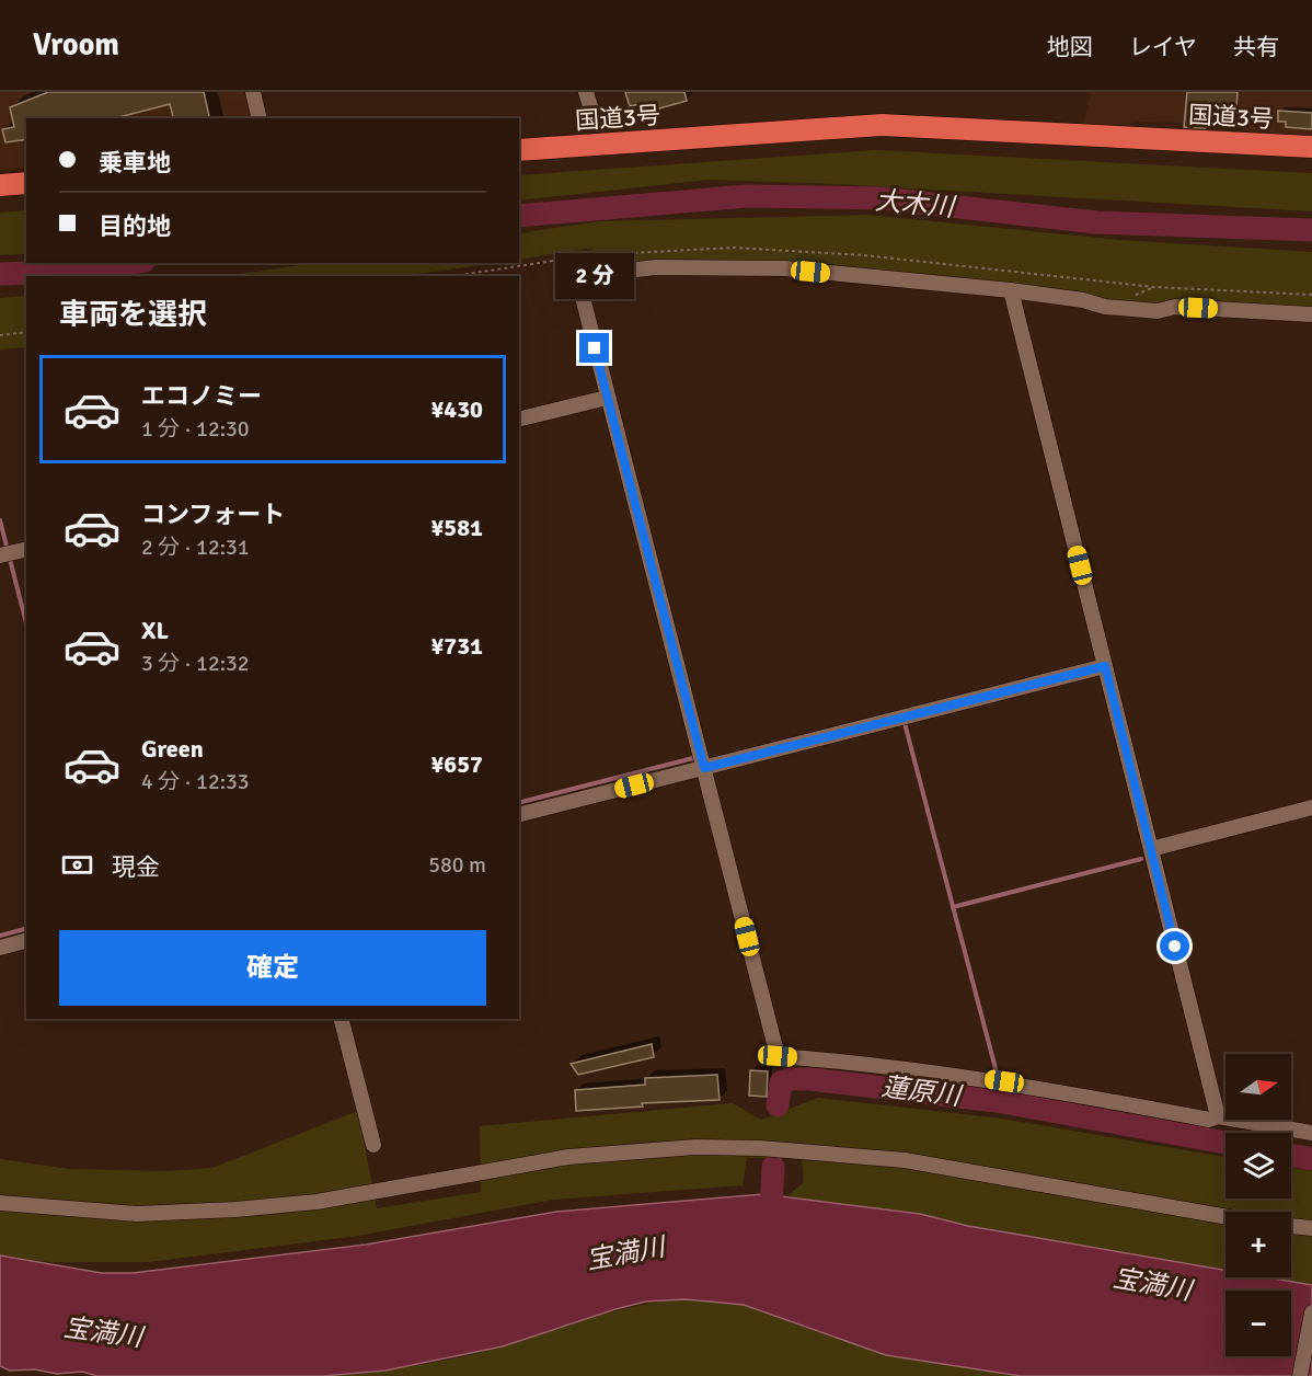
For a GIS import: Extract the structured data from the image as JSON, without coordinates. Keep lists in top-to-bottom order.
{
  "streets": {
    "highway": ["国道3号"]
  },
  "water": ["大木川", "蓮原川", "宝満川"],
  "north": "right",
  "page": {
    "header": "Vroom",
    "nav": ["地図", "レイヤ", "共有"],
    "banner": ["乗車地", "目的地"],
    "bubble": "2 分",
    "heading": "車両を選択",
    "list": [
      {
        "name": "エコノミー",
        "note": "1 分 · 12:30",
        "value": "¥430"
      },
      {
        "name": "コンフォート",
        "note": "2 分 · 12:31",
        "value": "¥581"
      },
      {
        "name": "XL",
        "note": "3 分 · 12:32",
        "value": "¥731"
      },
      {
        "name": "Green",
        "note": "4 分 · 12:33",
        "value": "¥657"
      }
    ],
    "pay": ["現金", "580 m"],
    "buttons": "確定",
    "map_buttons": ["+", "−"]
  }
}
